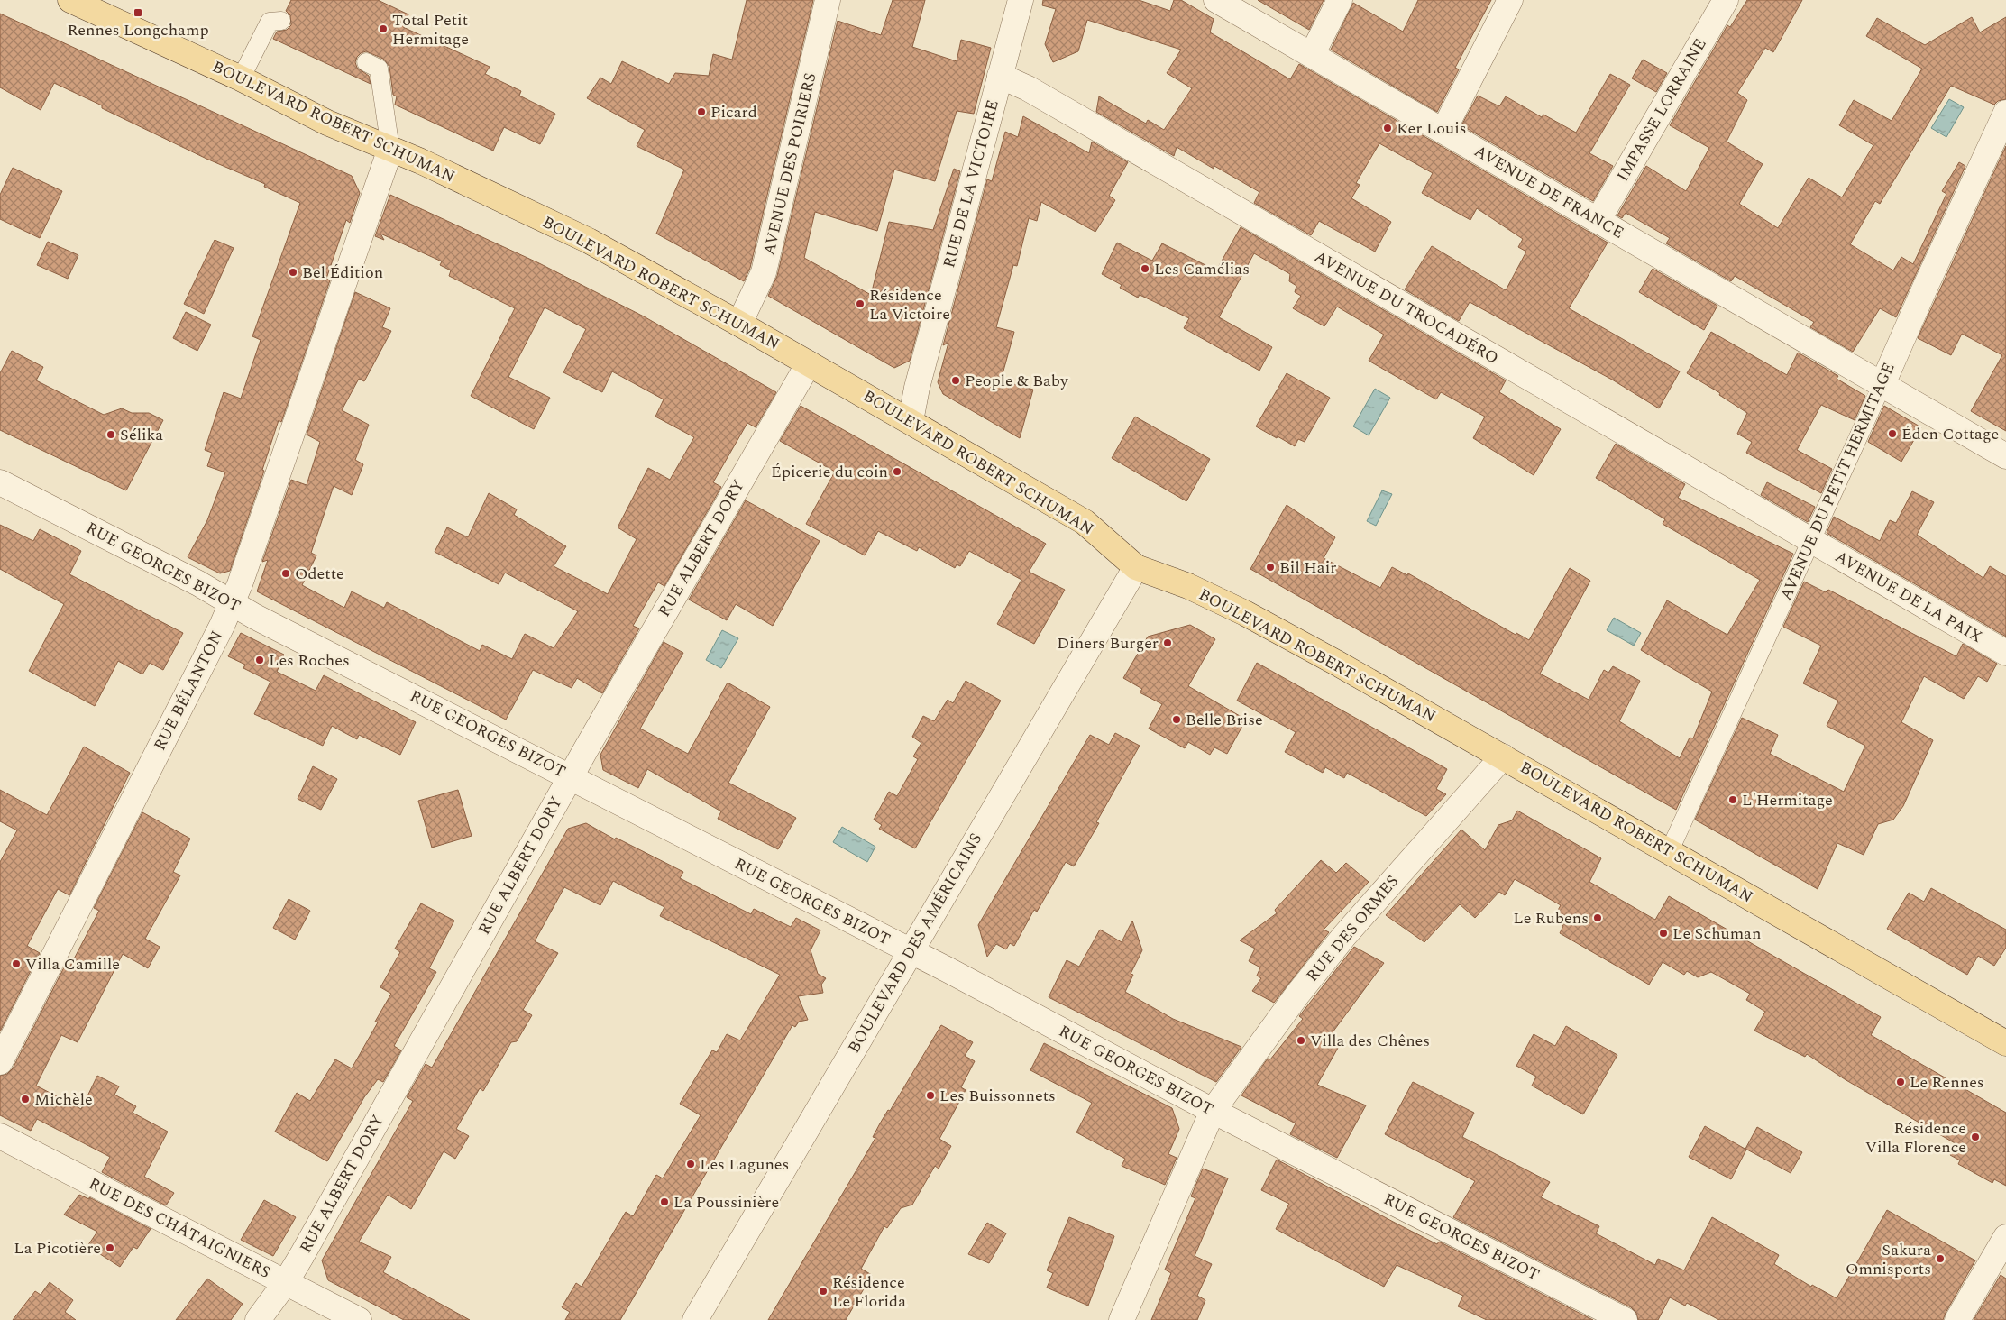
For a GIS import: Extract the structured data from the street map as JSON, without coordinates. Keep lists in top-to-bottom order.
{
  "streets": {
    "main road": ["BOULEVARD ROBERT SCHUMAN"],
    "street": [
      "IMPASSE LORRAINE",
      "AVENUE DES POIRIERS",
      "RUE DE LA VICTOIRE",
      "AVENUE DE FRANCE",
      "AVENUE DU TROCADÉRO",
      "AVENUE DU PETIT HERMITAGE",
      "RUE ALBERT DORY",
      "RUE GEORGES BIZOT",
      "AVENUE DE LA PAIX",
      "RUE BÉLANTON",
      "RUE DES ORMES",
      "BOULEVARD DES AMÉRICAINS",
      "RUE DES CHÂTAIGNIERS"
    ]
  },
  "crossings": [
    ["IMPASSE LORRAINE", "AVENUE DE FRANCE"],
    ["BOULEVARD ROBERT SCHUMAN", "AVENUE DES POIRIERS"],
    ["BOULEVARD ROBERT SCHUMAN", "RUE DE LA VICTOIRE"],
    ["BOULEVARD ROBERT SCHUMAN", "AVENUE DU PETIT HERMITAGE"],
    ["BOULEVARD ROBERT SCHUMAN", "RUE ALBERT DORY"],
    ["BOULEVARD ROBERT SCHUMAN", "RUE BÉLANTON"],
    ["BOULEVARD ROBERT SCHUMAN", "RUE DES ORMES"],
    ["BOULEVARD ROBERT SCHUMAN", "BOULEVARD DES AMÉRICAINS"],
    ["RUE DE LA VICTOIRE", "AVENUE DU TROCADÉRO"],
    ["AVENUE DE FRANCE", "AVENUE DU PETIT HERMITAGE"],
    ["AVENUE DU TROCADÉRO", "AVENUE DU PETIT HERMITAGE"],
    ["AVENUE DU TROCADÉRO", "AVENUE DE LA PAIX"],
    ["AVENUE DU PETIT HERMITAGE", "AVENUE DE LA PAIX"],
    ["RUE ALBERT DORY", "RUE GEORGES BIZOT"],
    ["RUE ALBERT DORY", "RUE DES CHÂTAIGNIERS"],
    ["RUE GEORGES BIZOT", "RUE BÉLANTON"],
    ["RUE GEORGES BIZOT", "RUE DES ORMES"],
    ["RUE GEORGES BIZOT", "BOULEVARD DES AMÉRICAINS"]
  ],
  "places": {
    "transit": ["Rennes Longchamp"],
    "other": [
      "Total Petit Hermitage",
      "Picard",
      "Ker Louis",
      "Les Camélias",
      "Bel Édition",
      "Résidence La Victoire",
      "People & Baby",
      "Éden Cottage",
      "Sélika",
      "Épicerie du coin",
      "Bil Hair",
      "Odette",
      "Diners Burger",
      "Les Roches",
      "Belle Brise",
      "L'Hermitage",
      "Le Rubens",
      "Le Schuman",
      "Villa Camille",
      "Villa des Chênes",
      "Le Rennes",
      "Les Buissonnets",
      "Michèle",
      "Résidence Villa Florence",
      "Les Lagunes",
      "La Poussinière",
      "La Picotière",
      "Sakura Omnisports",
      "Résidence Le Florida"
    ]
  }
}
